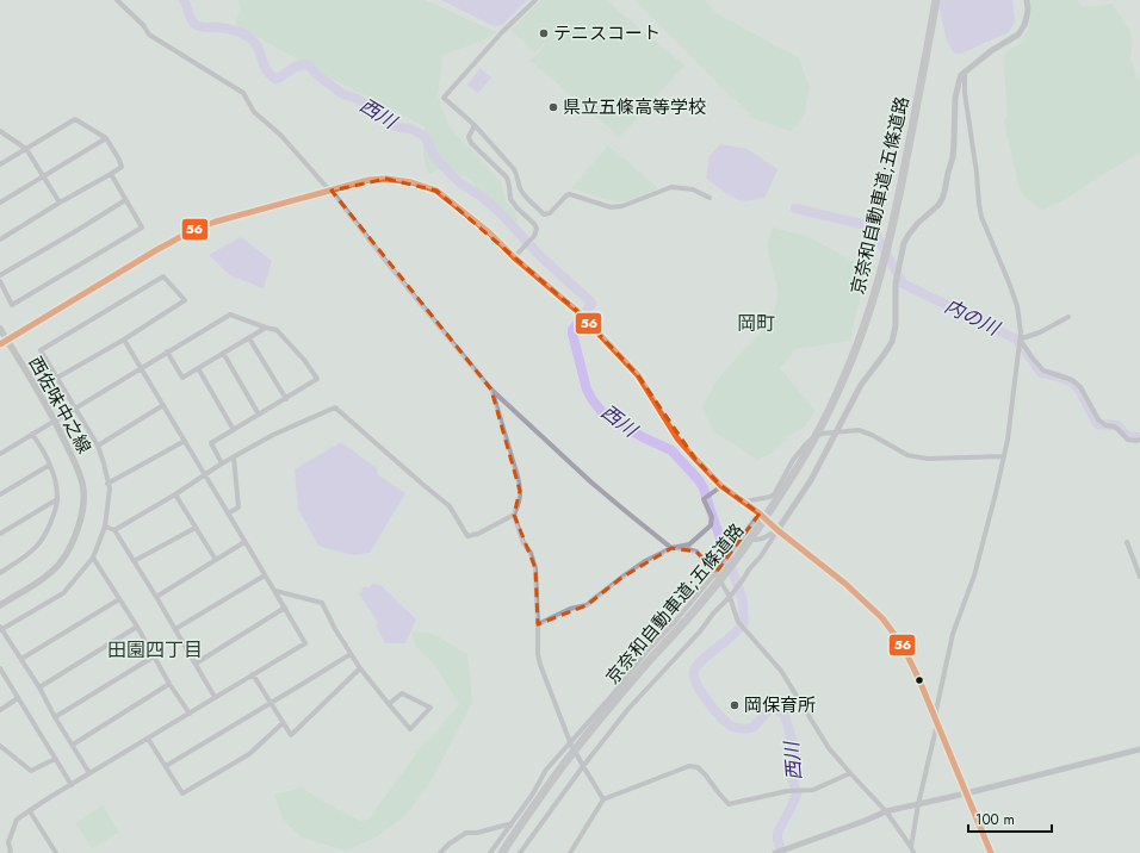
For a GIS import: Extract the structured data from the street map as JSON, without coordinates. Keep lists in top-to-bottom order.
{
  "streets": {
    "highway": ["京奈和自動車道;五條道路"],
    "main road": ["西佐味中之線"]
  },
  "districts": ["岡町", "田園四丁目"],
  "water": ["西川", "内の川"],
  "places": ["テニスコート", "県立五條高等学校", "岡保育所"],
  "lines": ["transit line 56"],
  "scale_bar": "100 m"
}
